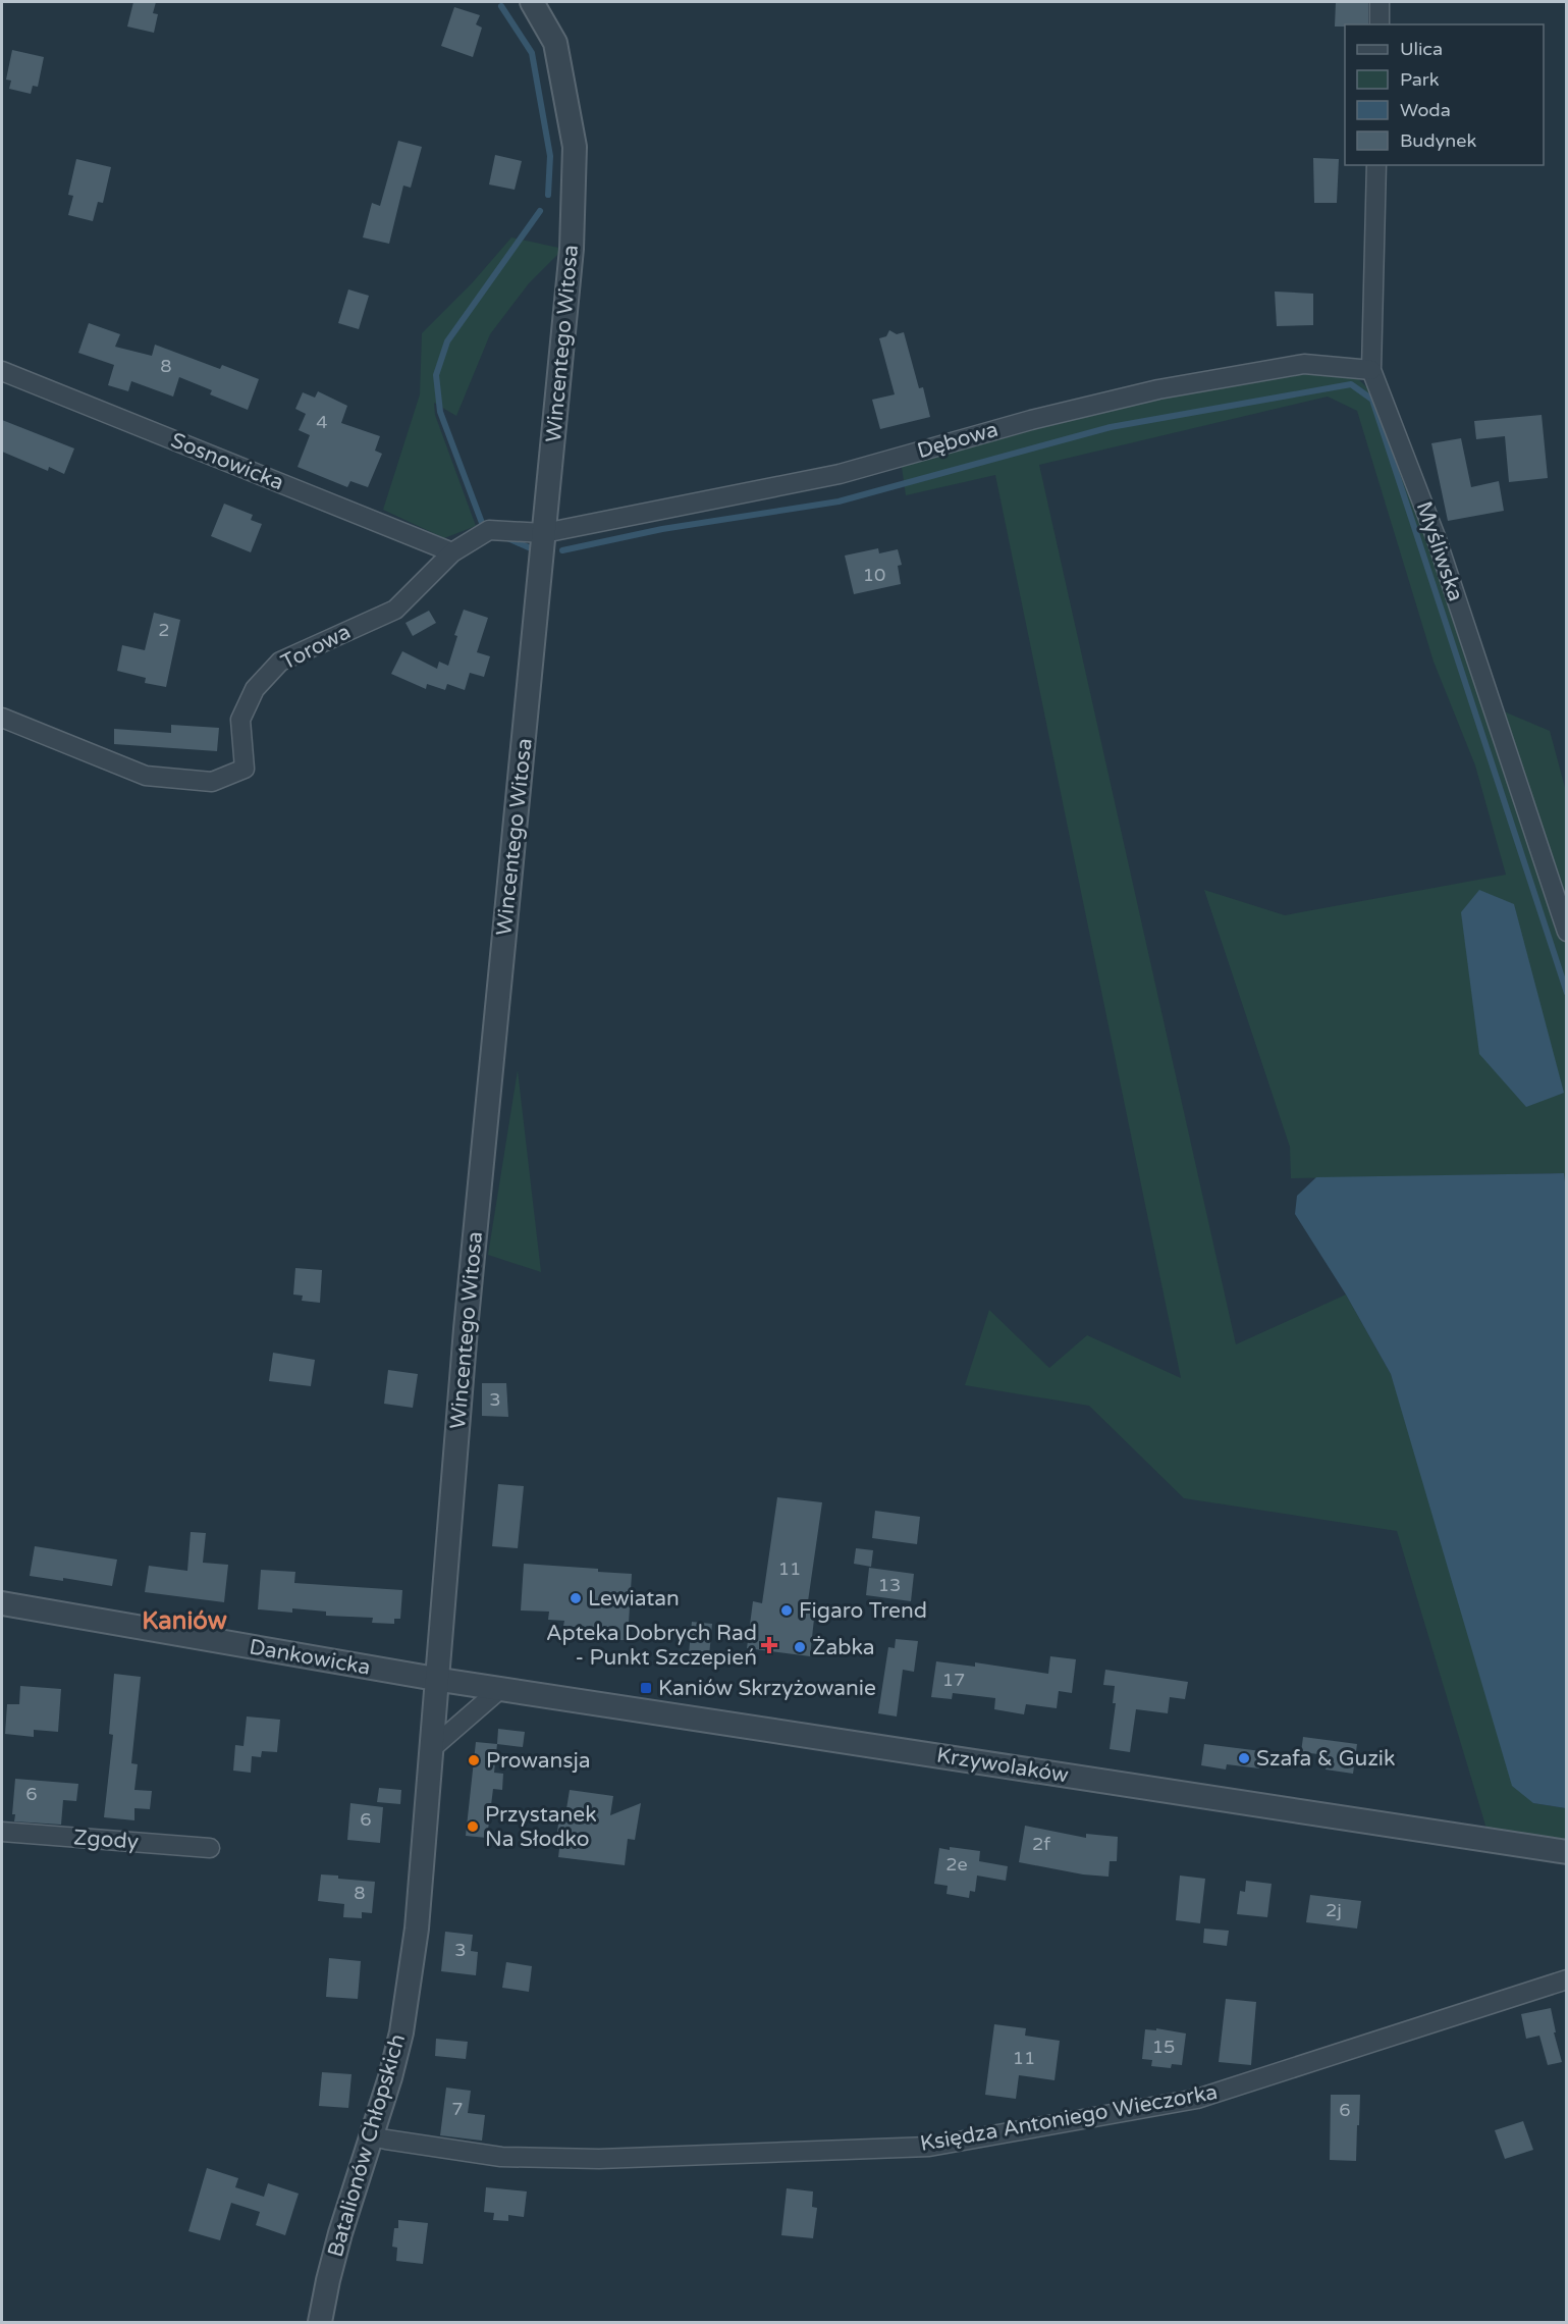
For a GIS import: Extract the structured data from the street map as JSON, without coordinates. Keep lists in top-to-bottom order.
{
  "streets": {
    "street": [
      "Wincentego Witosa",
      "Dębowa",
      "Sosnowicka",
      "Myśliwska",
      "Torowa",
      "Dankowicka",
      "Krzywolaków",
      "Zgody",
      "Księdza Antoniego Wieczorka",
      "Batalionów Chłopskich"
    ]
  },
  "crossings": [
    ["Wincentego Witosa", "Dębowa"],
    ["Wincentego Witosa", "Torowa"],
    ["Wincentego Witosa", "Dankowicka"],
    ["Wincentego Witosa", "Krzywolaków"],
    ["Wincentego Witosa", "Batalionów Chłopskich"],
    ["Dębowa", "Myśliwska"],
    ["Dębowa", "Torowa"],
    ["Sosnowicka", "Torowa"],
    ["Dankowicka", "Krzywolaków"],
    ["Dankowicka", "Batalionów Chłopskich"],
    ["Krzywolaków", "Batalionów Chłopskich"],
    ["Księdza Antoniego Wieczorka", "Batalionów Chłopskich"]
  ],
  "districts": ["Kaniów"],
  "places": {
    "other": [
      "Lewiatan",
      "Figaro Trend",
      "Żabka",
      "Szafa & Guzik",
      "Prowansja",
      "Przystanek Na Słodko"
    ],
    "health": ["Apteka Dobrych Rad - Punkt Szczepień"],
    "transit": ["Kaniów Skrzyżowanie"]
  },
  "house_numbers": [
    "8",
    "4",
    "10",
    "2",
    "3",
    "11",
    "13",
    "17",
    "6",
    "6",
    "2f",
    "2e",
    "8",
    "2j",
    "3",
    "15",
    "11",
    "7",
    "6"
  ],
  "legend": [
    "Ulica",
    "Park",
    "Woda",
    "Budynek"
  ]
}
